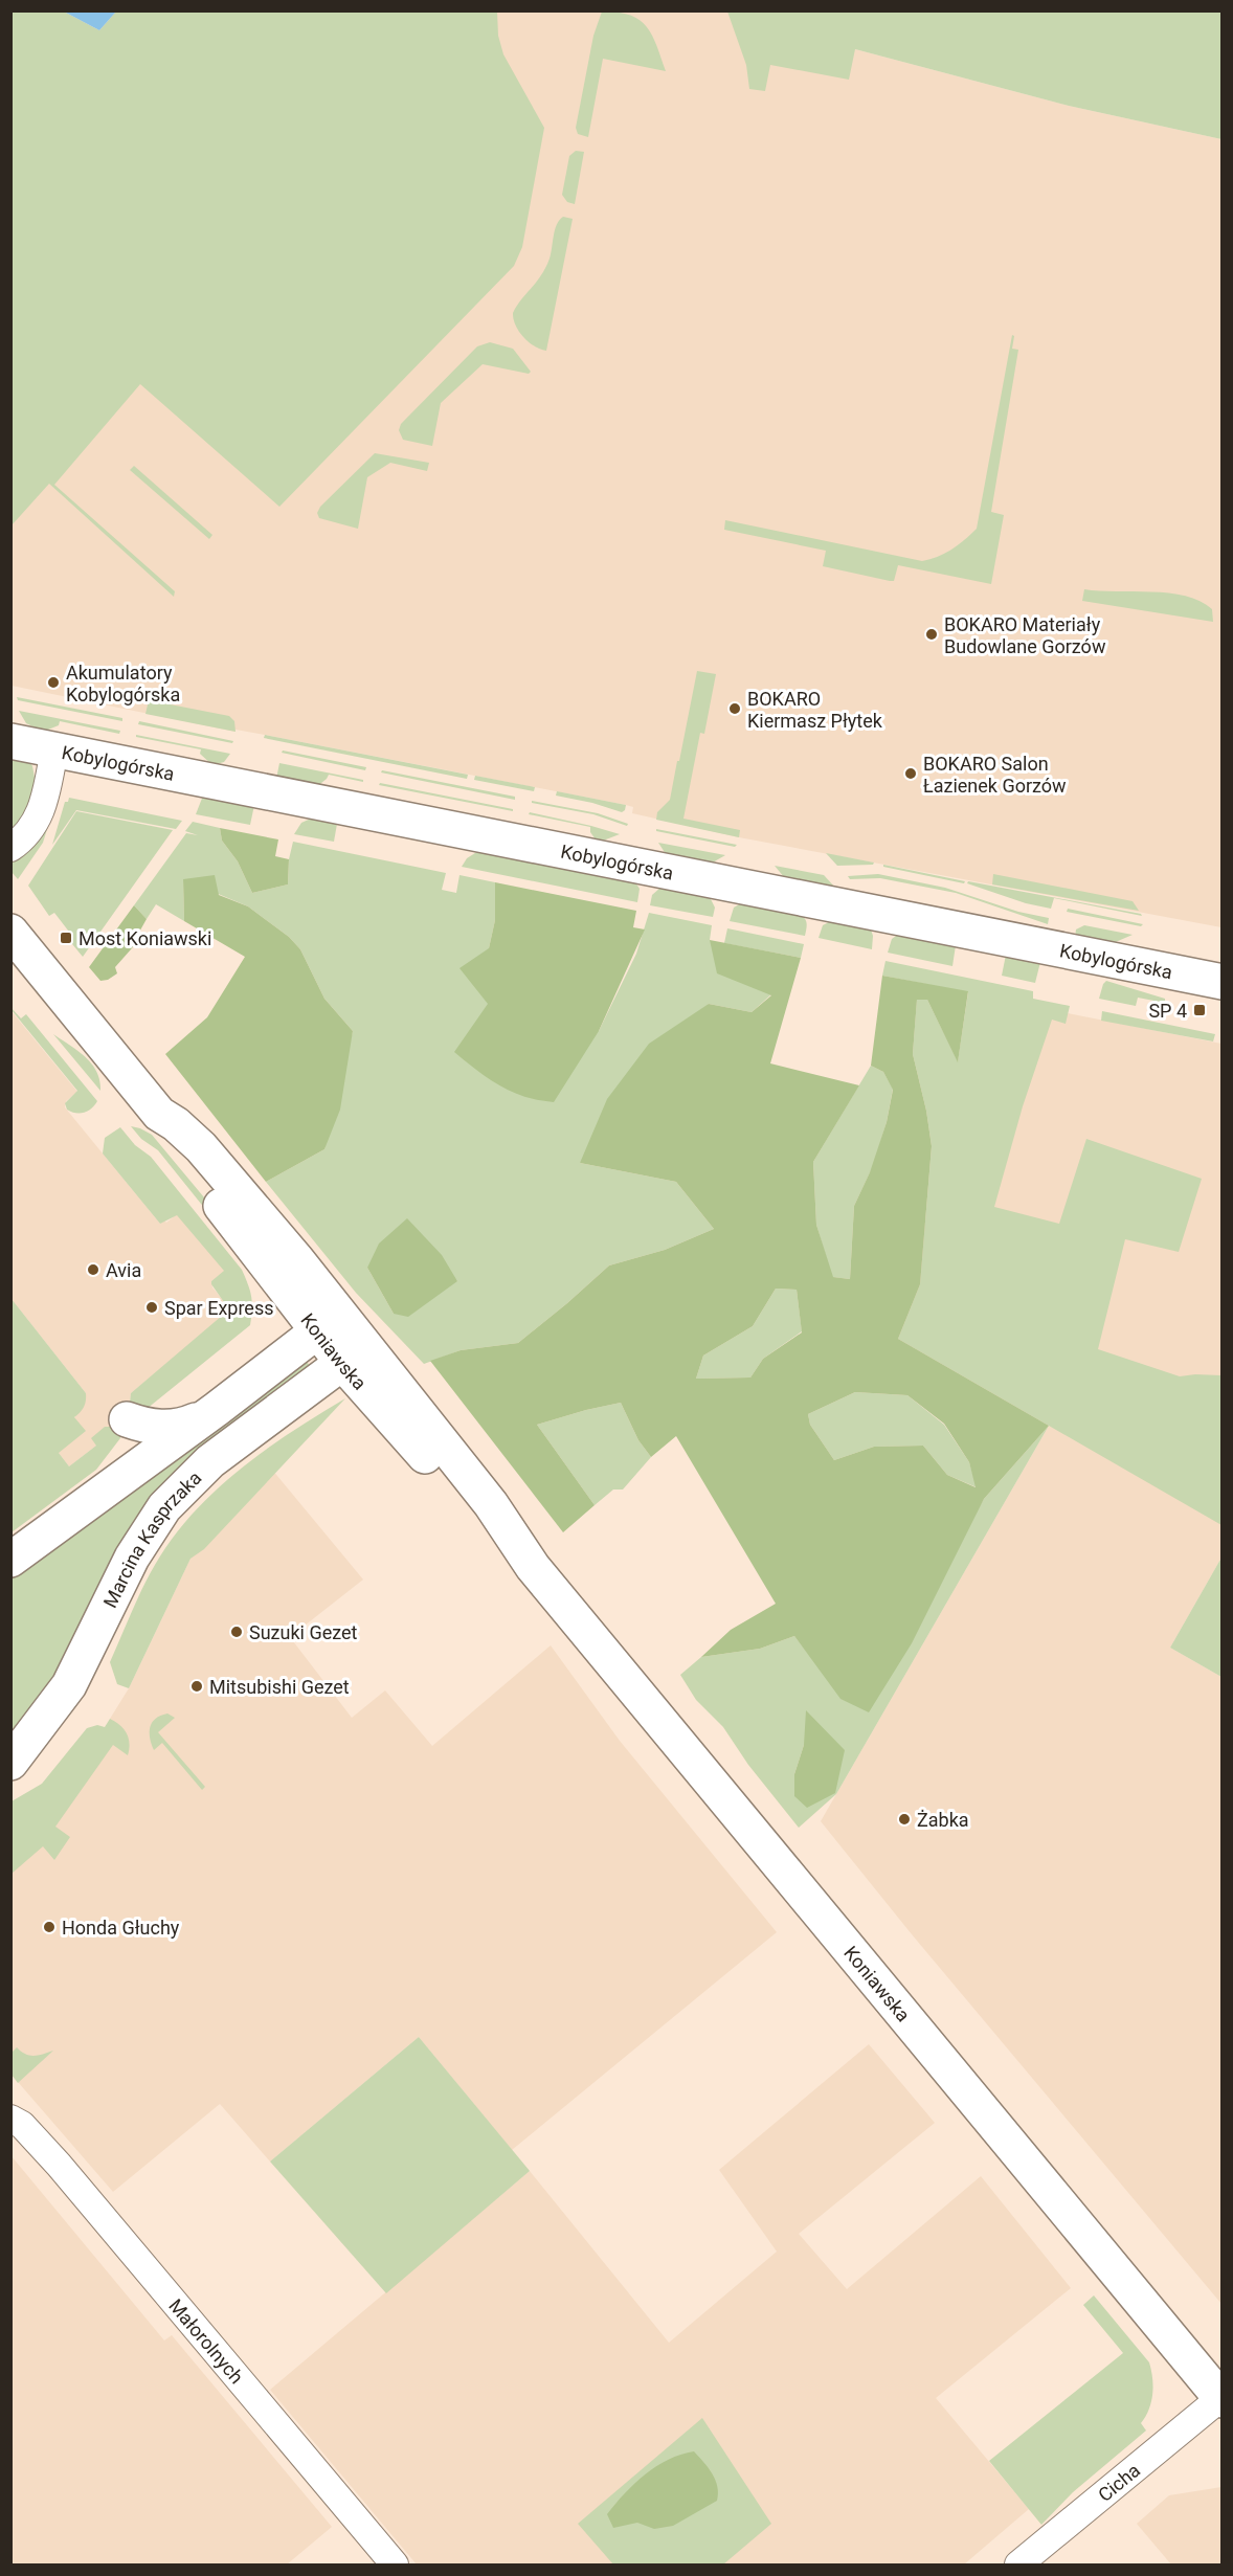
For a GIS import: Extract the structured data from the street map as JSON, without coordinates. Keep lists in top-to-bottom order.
{
  "streets": {
    "main road": ["Kobylogórska", "Koniawska", "Marcina Kasprzaka"],
    "street": ["Małorolnych", "Cicha"]
  },
  "crossings": [
    ["Koniawska", "Marcina Kasprzaka"],
    ["Koniawska", "Cicha"]
  ],
  "places": {
    "other": [
      "BOKARO Materiały Budowlane Gorzów",
      "Akumulatory Kobylogórska",
      "BOKARO Kiermasz Płytek",
      "BOKARO Salon Łazienek Gorzów",
      "Avia",
      "Spar Express",
      "Suzuki Gezet",
      "Mitsubishi Gezet",
      "Żabka",
      "Honda Głuchy"
    ],
    "transit": ["Most Koniawski", "SP 4"]
  }
}
